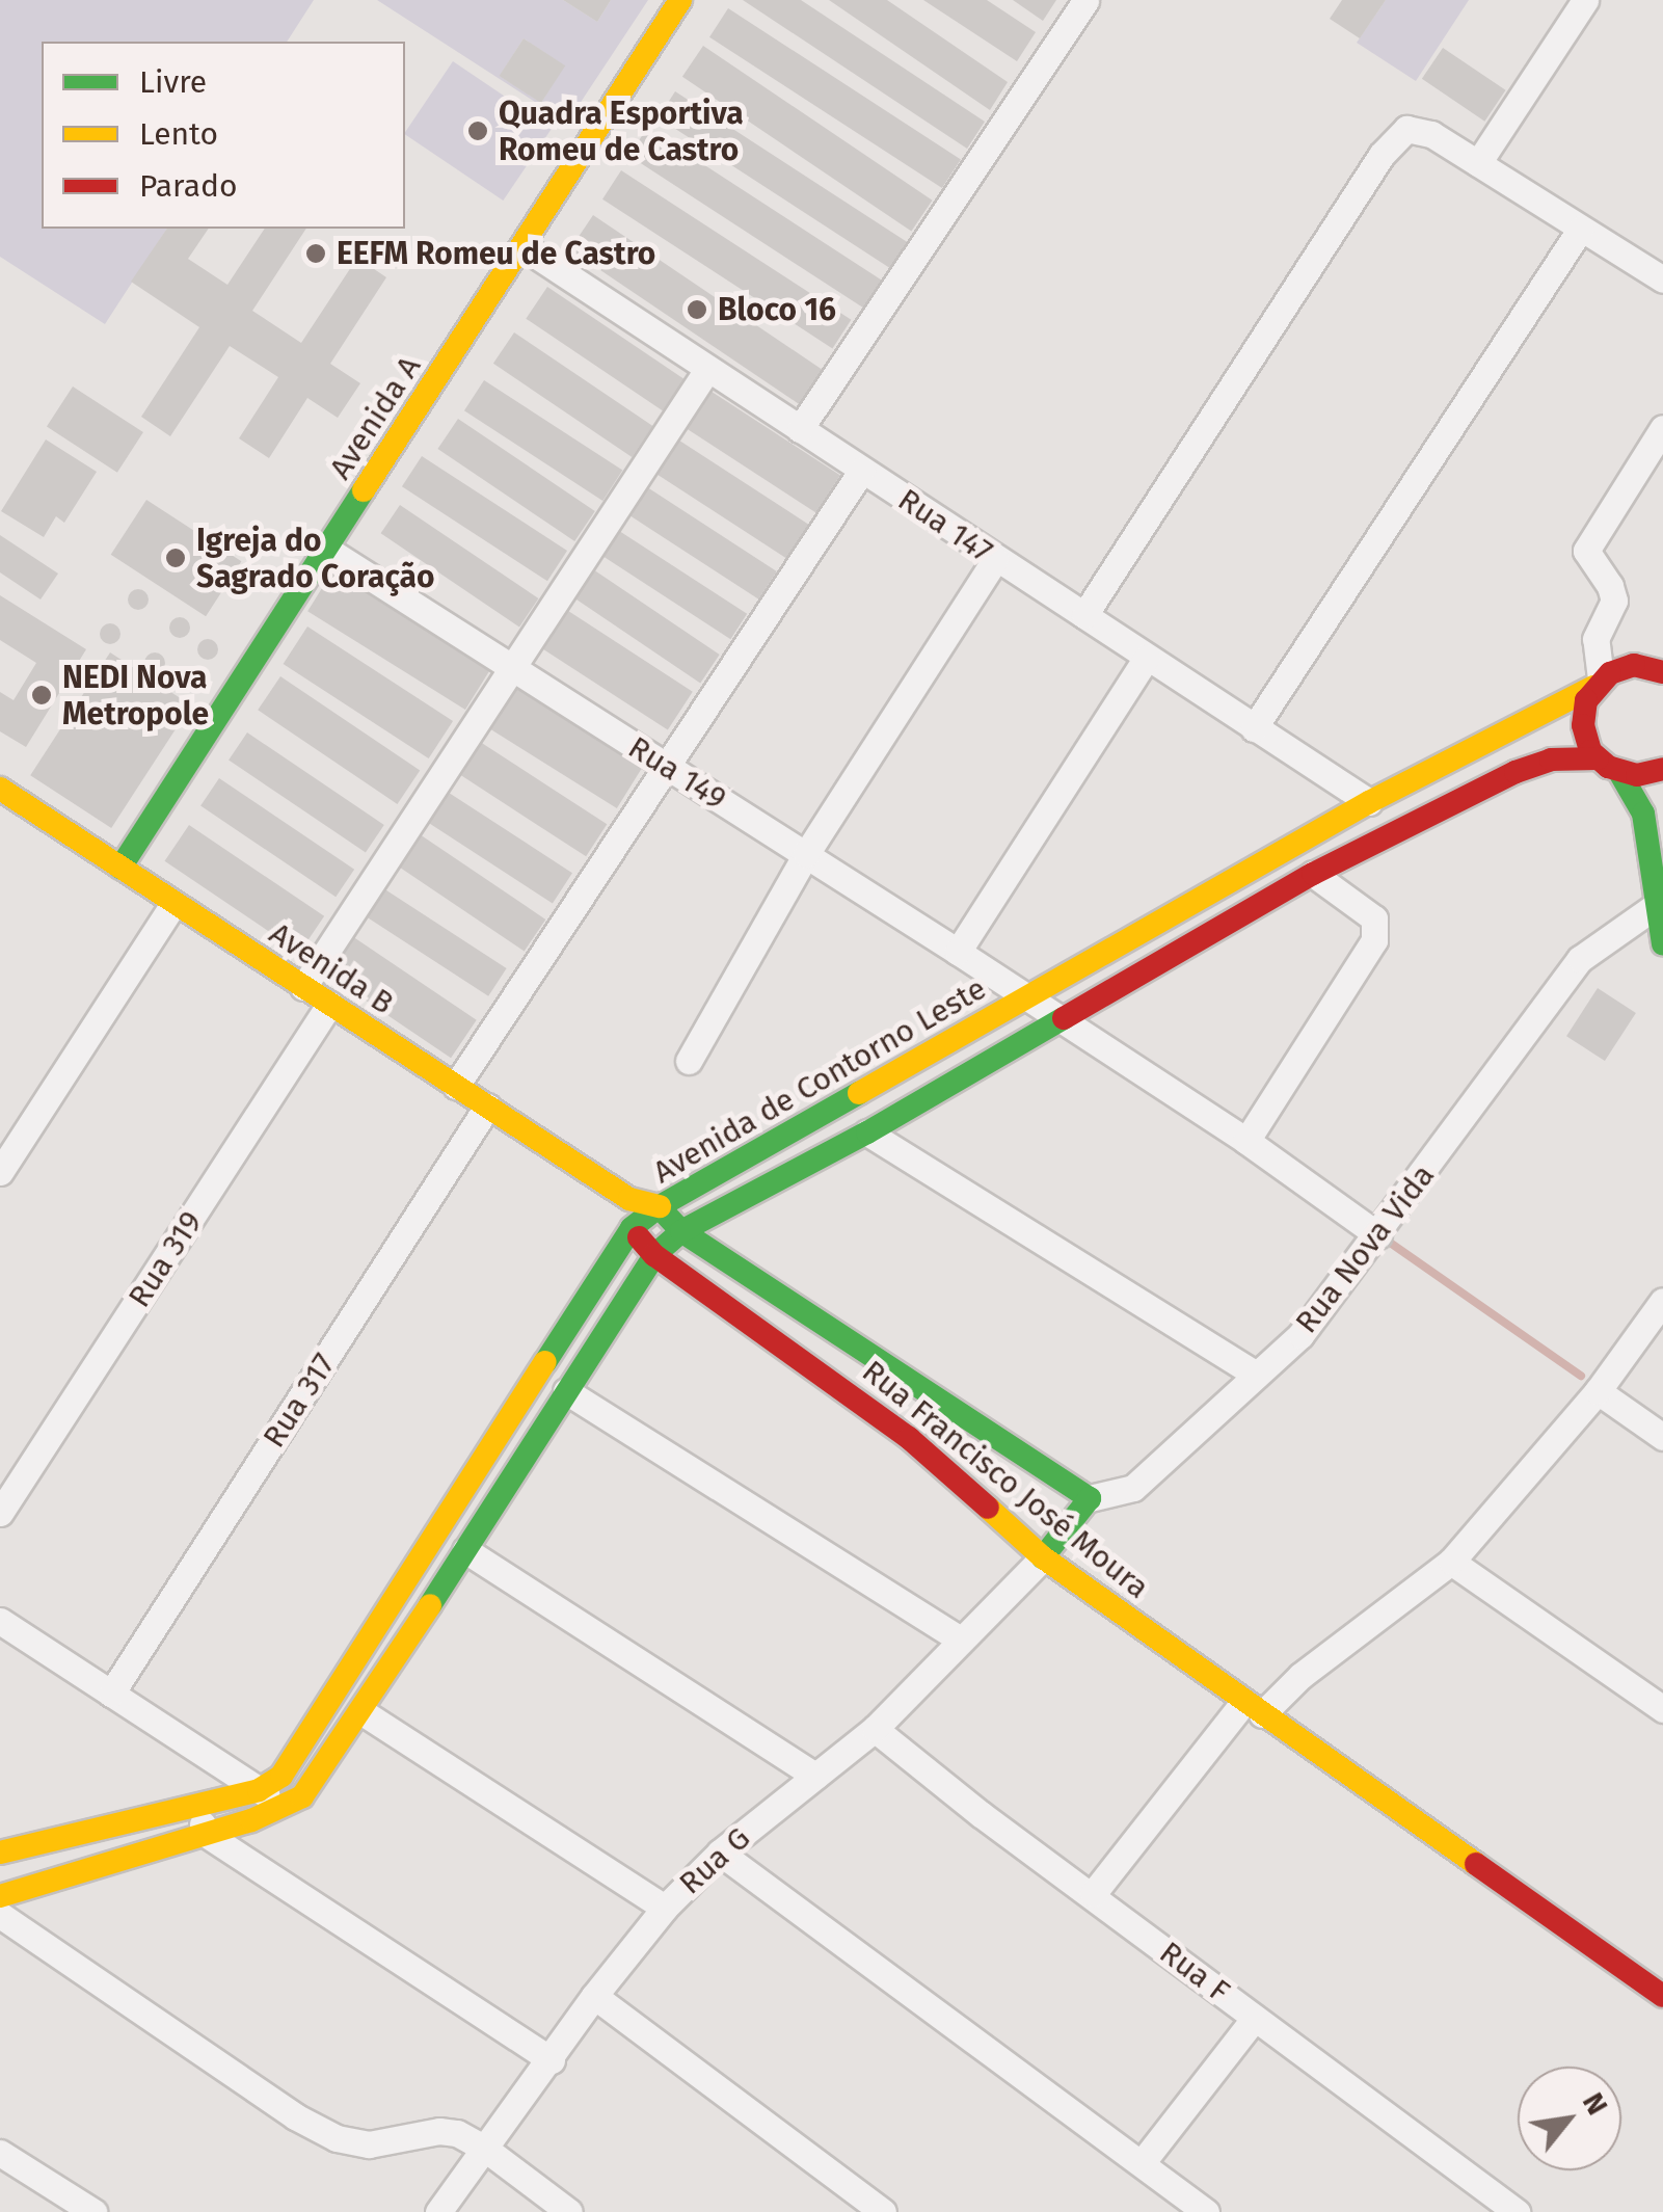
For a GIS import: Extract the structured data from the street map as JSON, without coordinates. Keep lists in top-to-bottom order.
{
  "streets": {
    "street": [
      "Avenida A",
      "Rua 147",
      "Rua 149",
      "Avenida B",
      "Avenida de Contorno Leste",
      "Rua Nova Vida",
      "Rua 319",
      "Rua 317",
      "Rua Francisco José Moura",
      "Rua G",
      "Rua F"
    ]
  },
  "crossings": [
    ["Avenida A", "Rua 147"],
    ["Avenida A", "Rua 149"],
    ["Avenida A", "Avenida B"],
    ["Rua 147", "Avenida de Contorno Leste"],
    ["Rua 149", "Avenida de Contorno Leste"],
    ["Rua 149", "Rua Nova Vida"],
    ["Avenida B", "Avenida de Contorno Leste"],
    ["Avenida B", "Rua 319"],
    ["Avenida B", "Rua 317"],
    ["Avenida B", "Rua Francisco José Moura"],
    ["Avenida de Contorno Leste", "Rua Francisco José Moura"],
    ["Rua Nova Vida", "Rua Francisco José Moura"],
    ["Rua Francisco José Moura", "Rua G"],
    ["Rua G", "Rua F"]
  ],
  "places": [
    "Quadra Esportiva Romeu de Castro",
    "EEFM Romeu de Castro",
    "Bloco 16",
    "Igreja do Sagrado Coração",
    "NEDI Nova Metropole"
  ],
  "legend": ["Livre", "Lento", "Parado"],
  "north": "top right"
}
